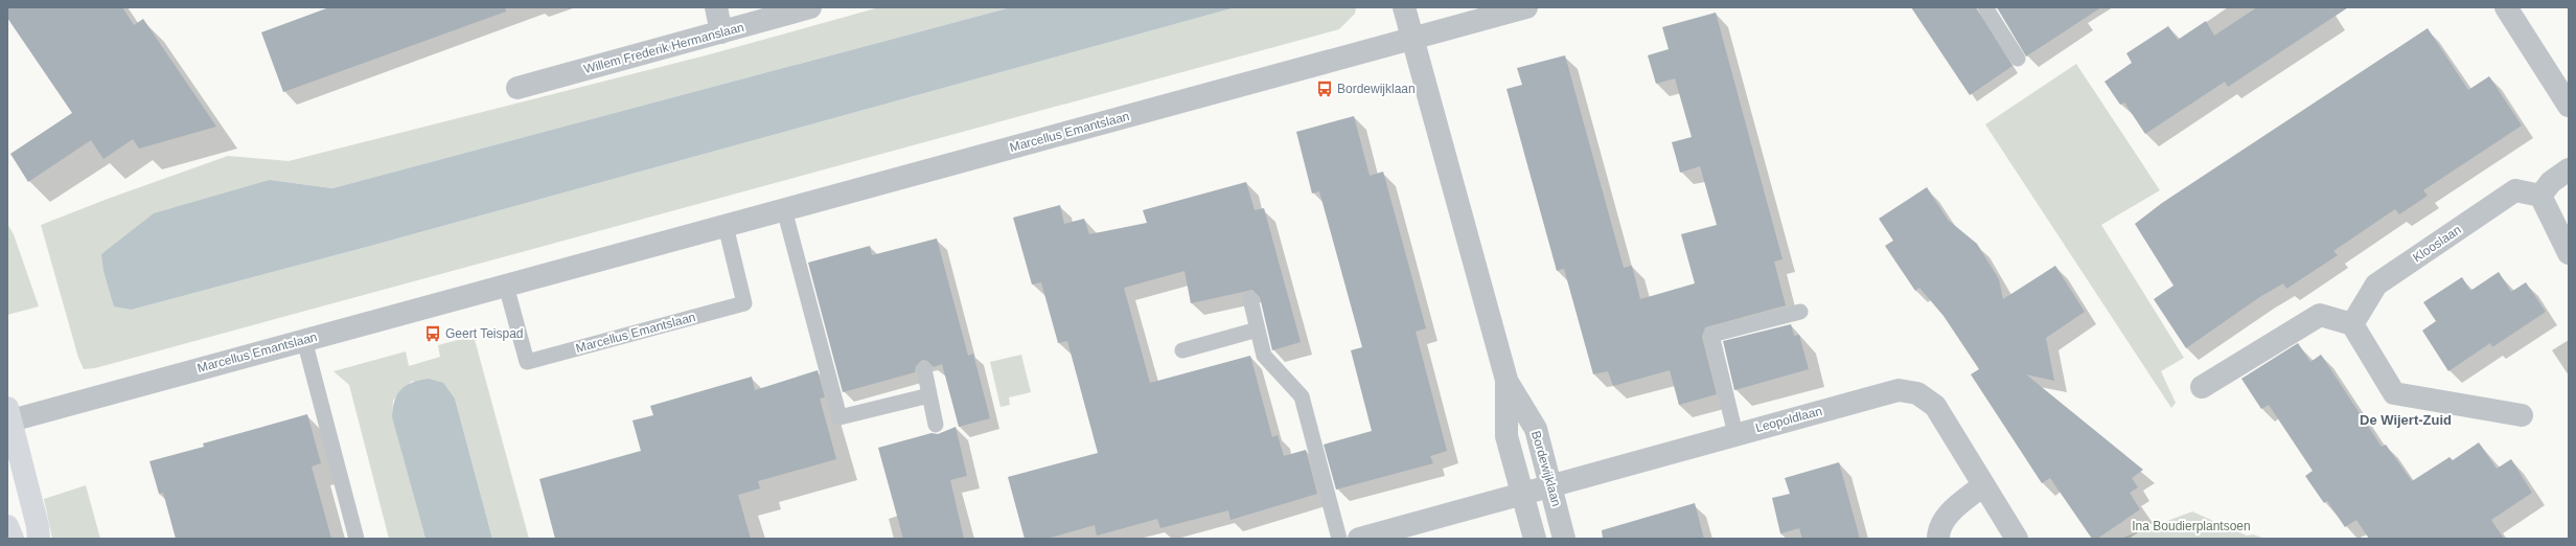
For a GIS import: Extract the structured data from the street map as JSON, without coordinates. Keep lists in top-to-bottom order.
{
  "streets": {
    "street": [
      "Willem Frederik Hermanslaan",
      "Marcellus Emantslaan",
      "Klooslaan",
      "Leopoldlaan",
      "Bordewijklaan"
    ]
  },
  "crossings": [
    ["Marcellus Emantslaan", "Bordewijklaan"],
    ["Leopoldlaan", "Bordewijklaan"]
  ],
  "districts": ["De Wijert-Zuid"],
  "parks": ["Ina Boudierplantsoen"],
  "places": {
    "bus stop": ["Bordewijklaan", "Geert Teispad"]
  }
}
